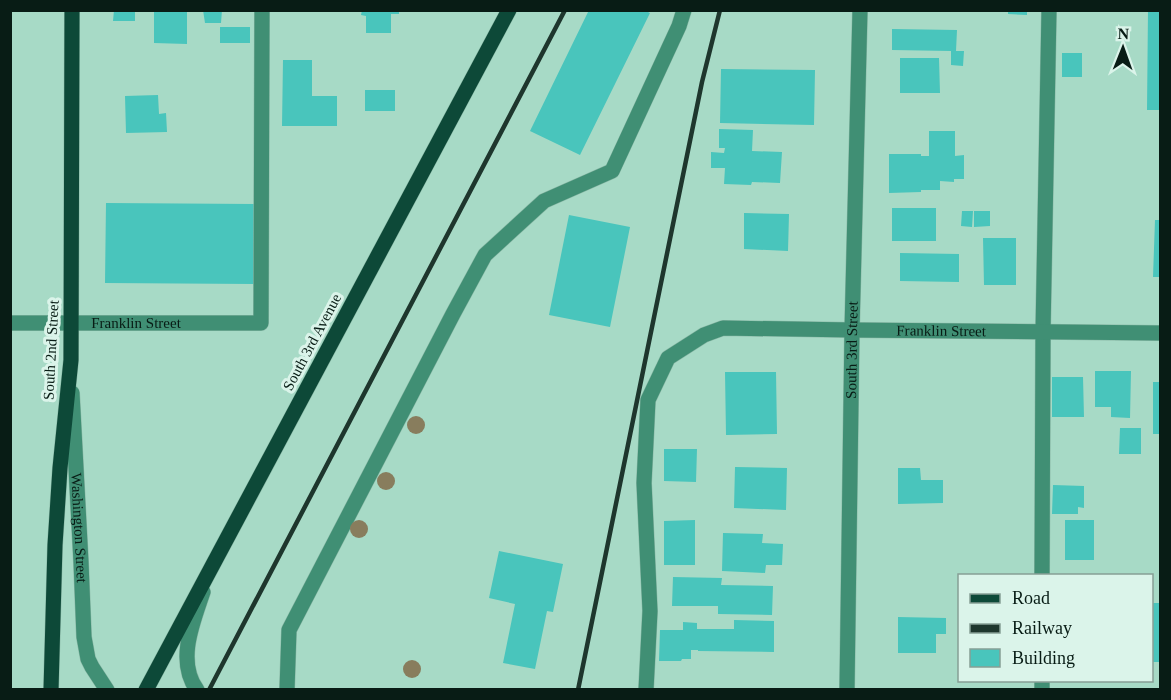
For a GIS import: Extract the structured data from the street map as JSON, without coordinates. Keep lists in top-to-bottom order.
{
  "streets": {
    "main road": ["South 3rd Avenue", "South 2nd Street"],
    "street": ["Franklin Street", "South 3rd Street", "Washington Street"]
  },
  "crossings": [
    ["Franklin Street", "South 2nd Street"],
    ["Franklin Street", "South 3rd Street"],
    ["South 2nd Street", "Washington Street"]
  ],
  "legend": ["Road", "Railway", "Building"],
  "north": "top"
}
